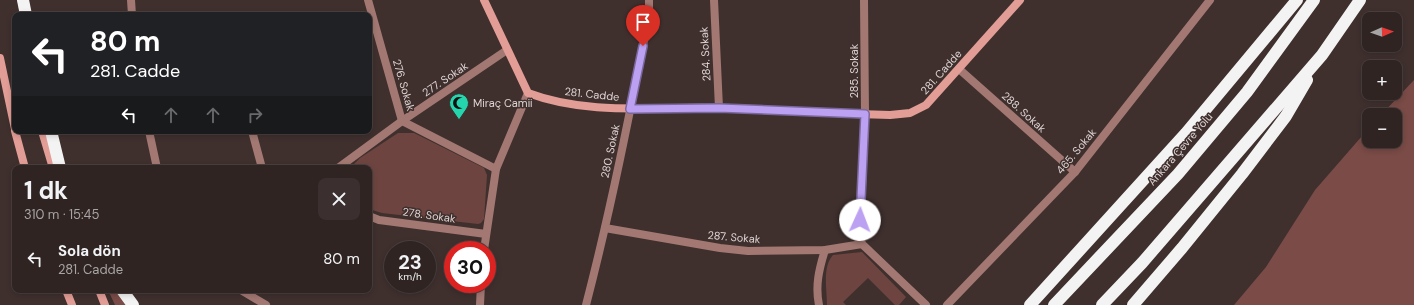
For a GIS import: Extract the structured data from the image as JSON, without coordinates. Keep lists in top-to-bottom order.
{
  "streets": {
    "highway": ["Ankara Çevre Yolu"],
    "street": [
      "284. Sokak",
      "285. Sokak",
      "281. Cadde",
      "277. Sokak",
      "276. Sokak",
      "288. Sokak",
      "280. Sokak",
      "465. Sokak",
      "278. Sokak",
      "287. Sokak"
    ]
  },
  "crossings": [
    ["284. Sokak", "281. Cadde"],
    ["285. Sokak", "281. Cadde"],
    ["285. Sokak", "287. Sokak"],
    ["281. Cadde", "288. Sokak"],
    ["281. Cadde", "280. Sokak"],
    ["277. Sokak", "276. Sokak"],
    ["288. Sokak", "465. Sokak"],
    ["280. Sokak", "287. Sokak"]
  ],
  "places": {
    "mosque": ["Miraç Camii"]
  },
  "north": "right",
  "page": {
    "map_buttons": ["+", "−"],
    "turn": ["80 m", "281. Cadde"],
    "heading": ["1 dk", "310 m · 15:45"],
    "list": [
      {
        "name": "Sola dön",
        "note": "281. Cadde",
        "value": "80 m"
      }
    ],
    "speed": "23 km/h",
    "limit": "30"
  }
}
